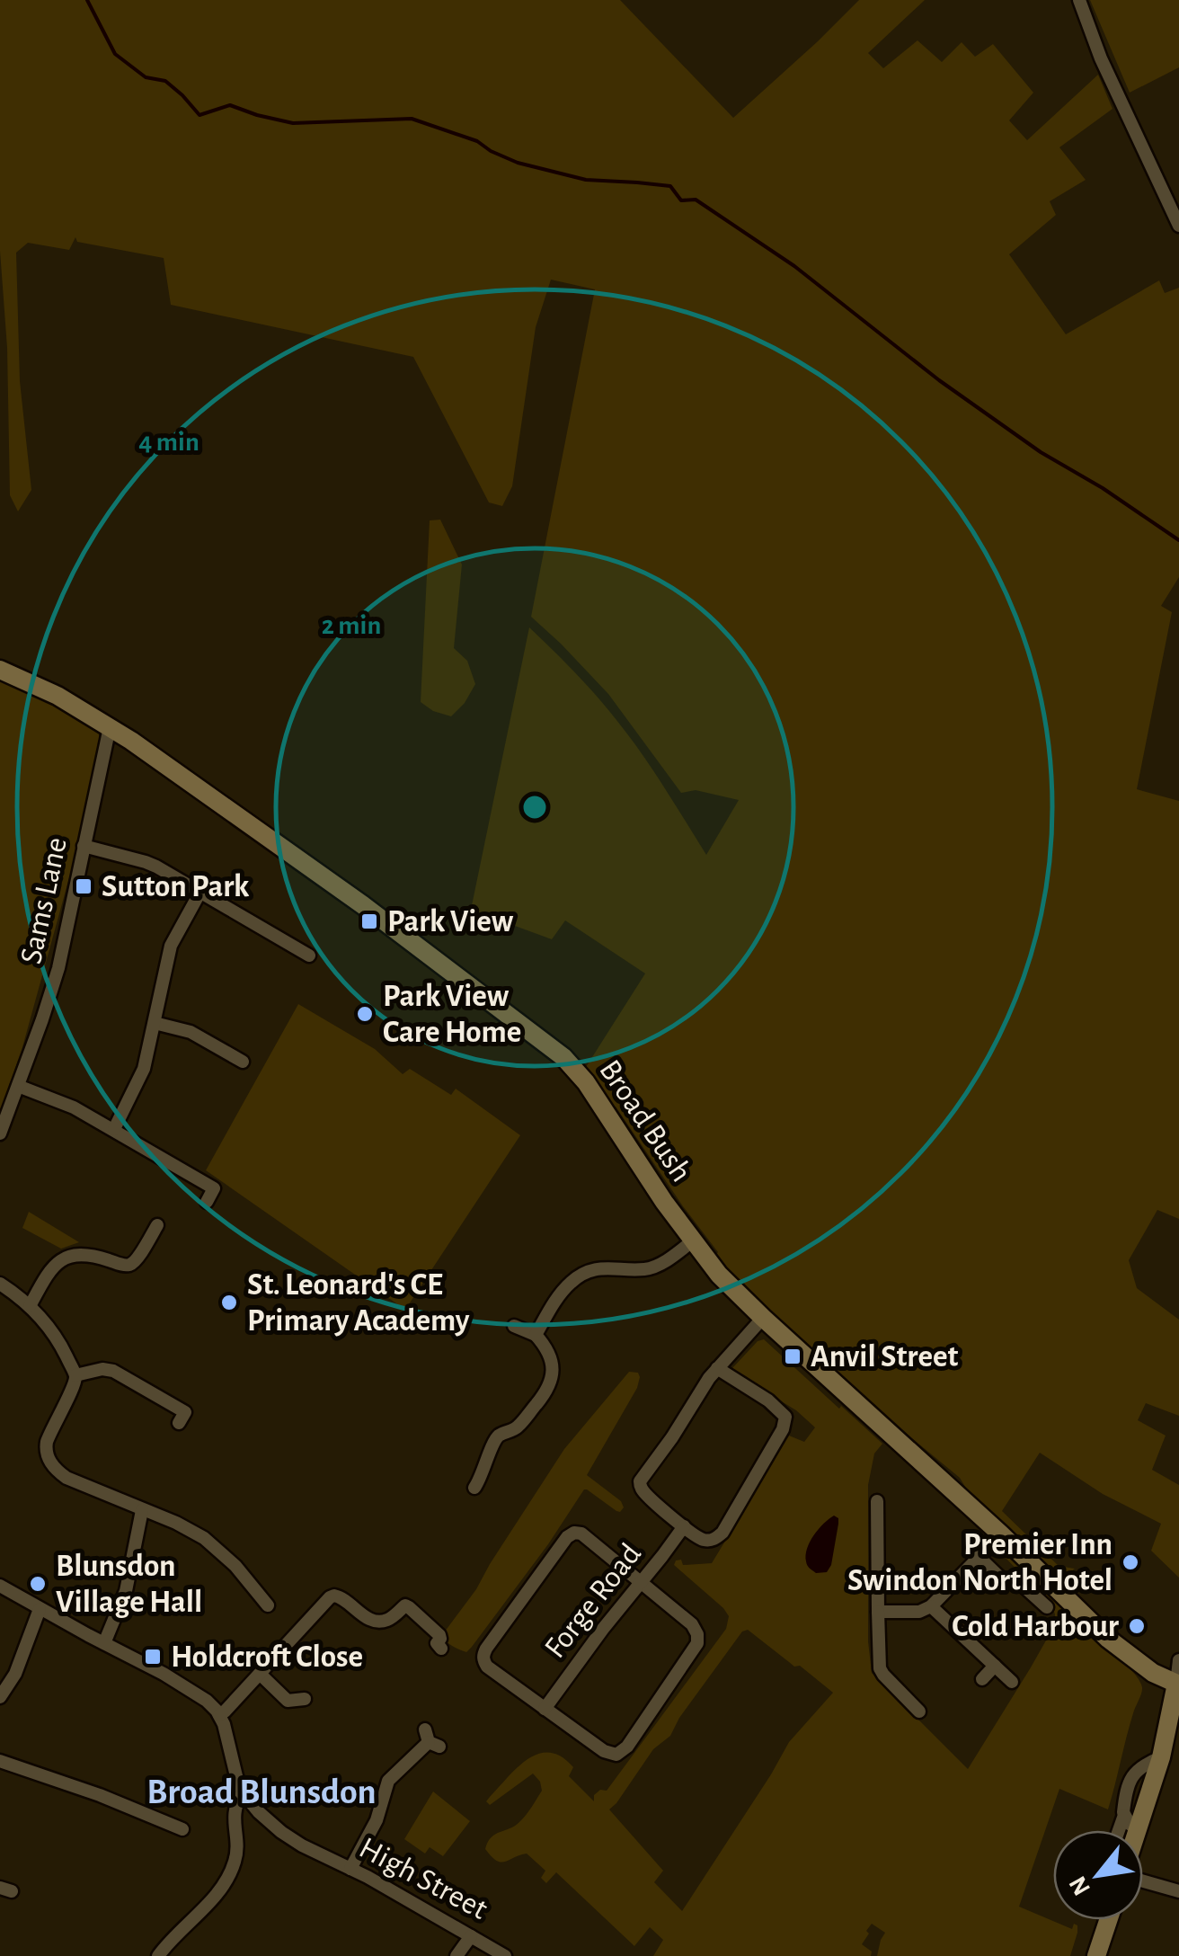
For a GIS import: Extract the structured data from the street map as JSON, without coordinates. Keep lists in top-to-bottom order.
{
  "streets": {
    "main road": ["Broad Bush"],
    "street": ["Sams Lane", "Forge Road", "High Street"]
  },
  "crossings": [
    ["Sams Lane", "Broad Bush"]
  ],
  "districts": ["Broad Blunsdon"],
  "places": {
    "transit": [
      "Sutton Park",
      "Park View",
      "Anvil Street",
      "Holdcroft Close"
    ],
    "other": [
      "Park View Care Home",
      "St. Leonard's CE Primary Academy",
      "Premier Inn Swindon North Hotel",
      "Blunsdon Village Hall",
      "Cold Harbour"
    ]
  },
  "north": "bottom left",
  "rings": ["4 min", "2 min"]
}
